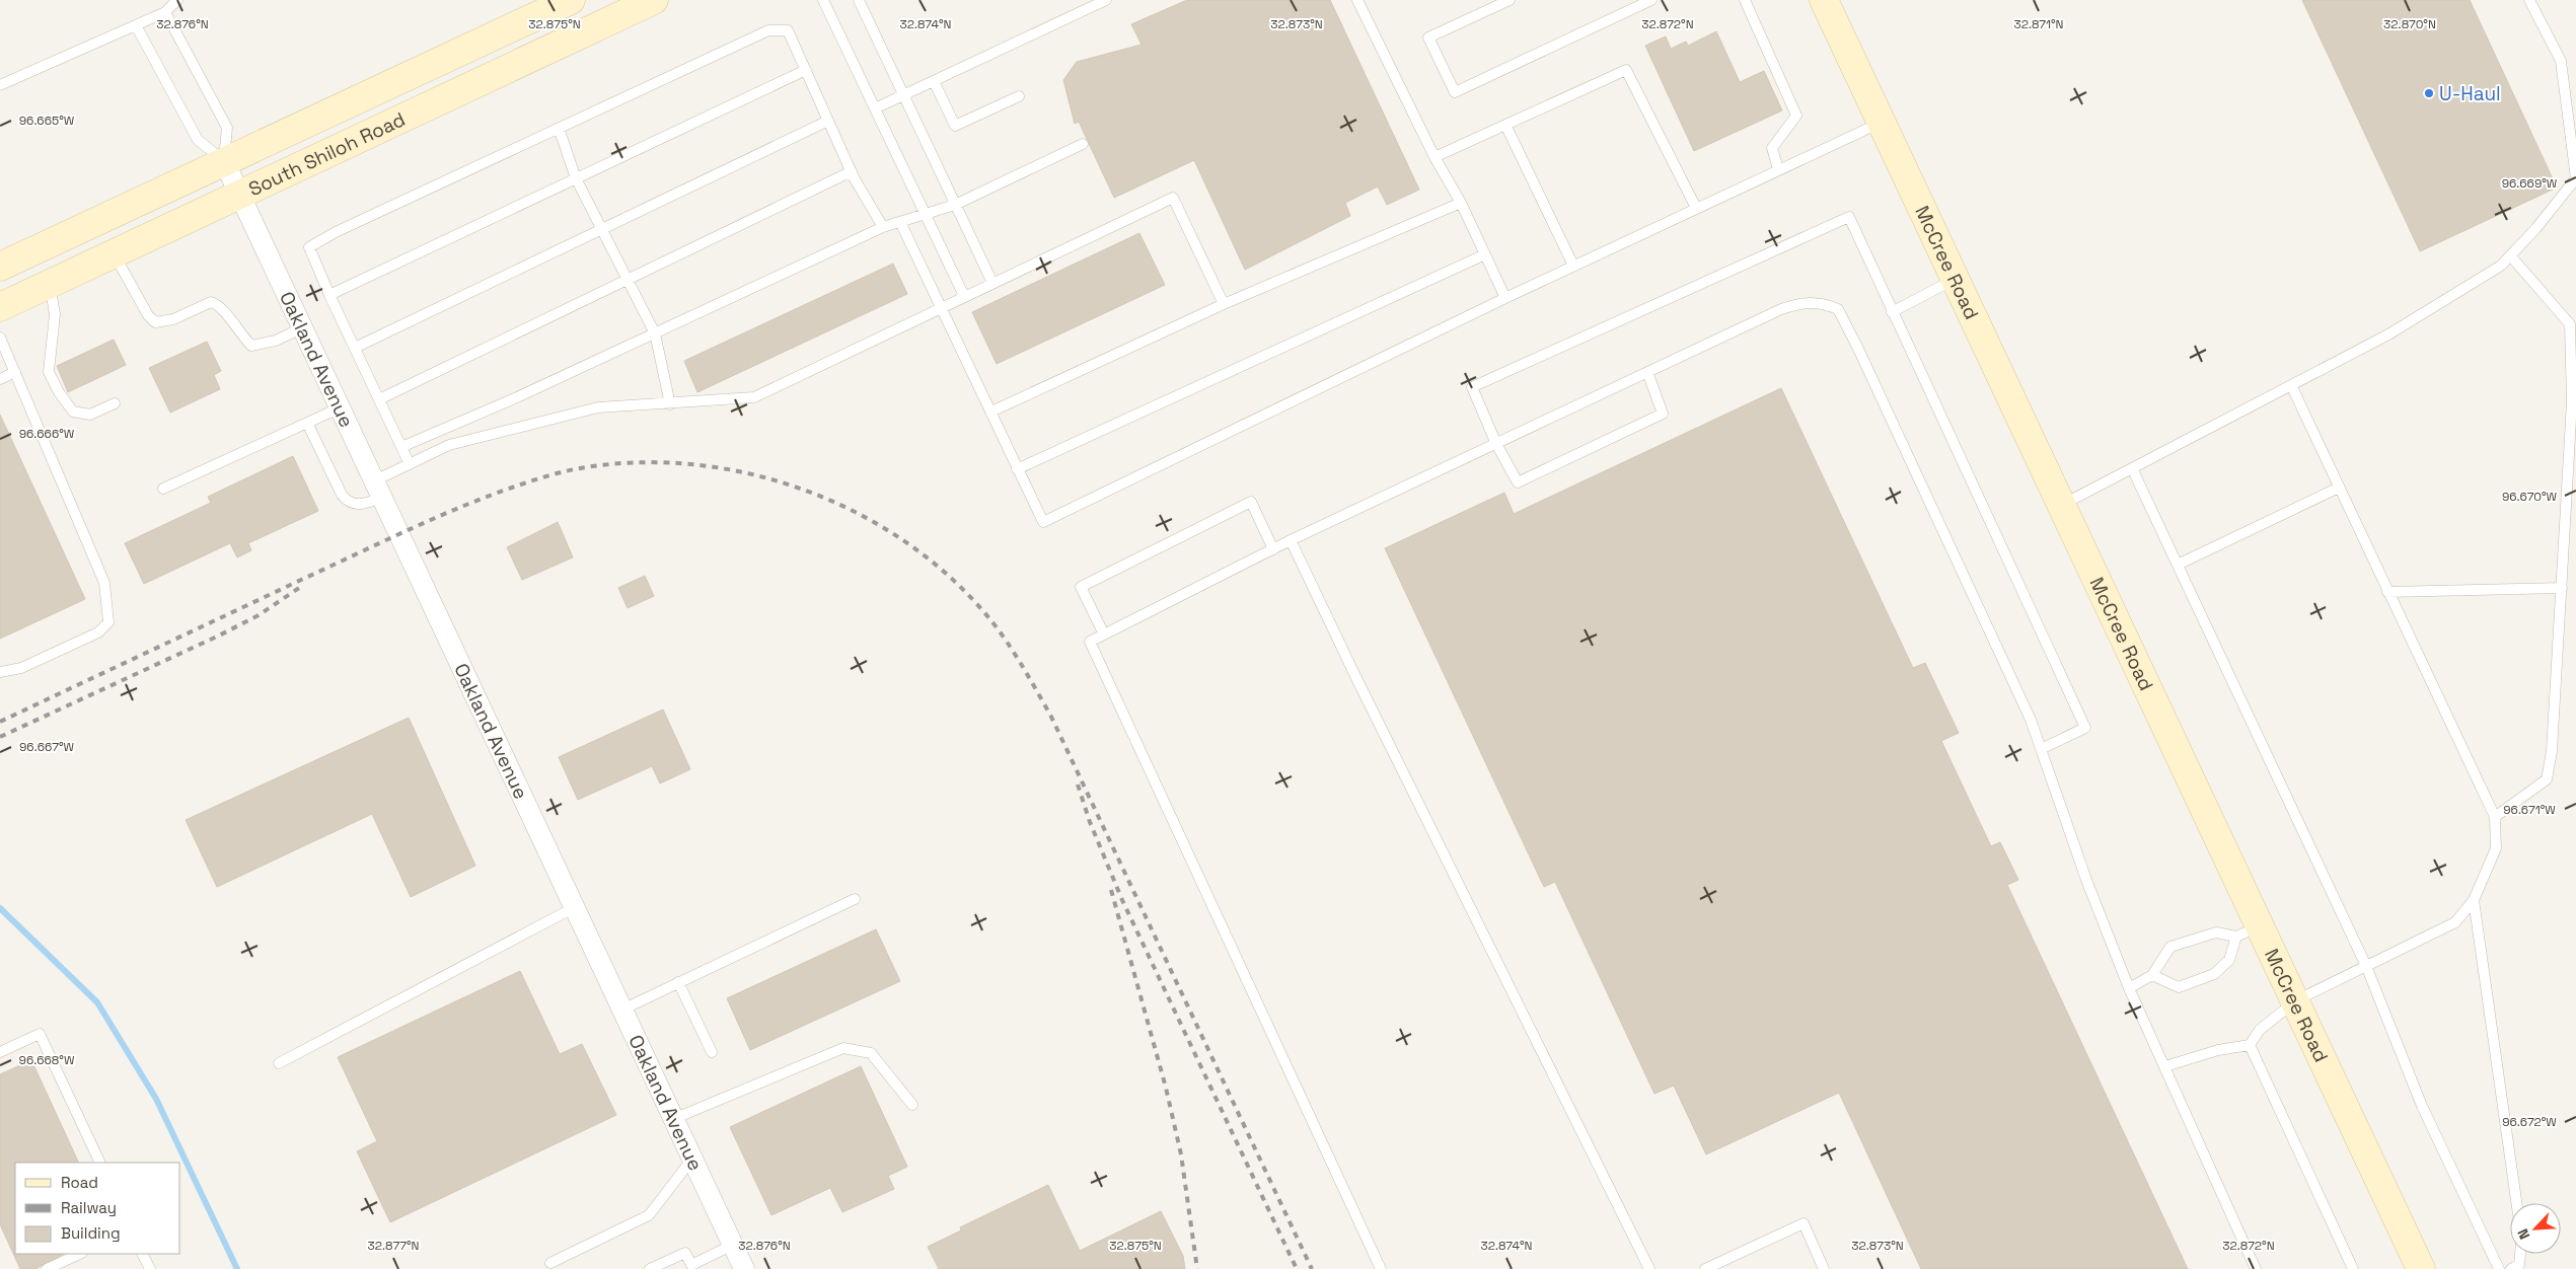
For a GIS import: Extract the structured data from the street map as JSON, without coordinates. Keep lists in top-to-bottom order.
{
  "streets": {
    "main road": ["South Shiloh Road", "McCree Road"],
    "street": ["Oakland Avenue"]
  },
  "crossings": [
    ["South Shiloh Road", "Oakland Avenue"]
  ],
  "places": ["U-Haul"],
  "legend": ["Road", "Railway", "Building"],
  "north": "bottom left",
  "coordinates": [
    "32.876°N",
    "32.875°N",
    "32.874°N",
    "32.873°N",
    "32.872°N",
    "32.871°N",
    "32.870°N",
    "96.665°W",
    "96.669°W",
    "96.666°W",
    "96.670°W",
    "96.667°W",
    "96.671°W",
    "96.668°W",
    "96.672°W",
    "32.877°N"
  ]
}
